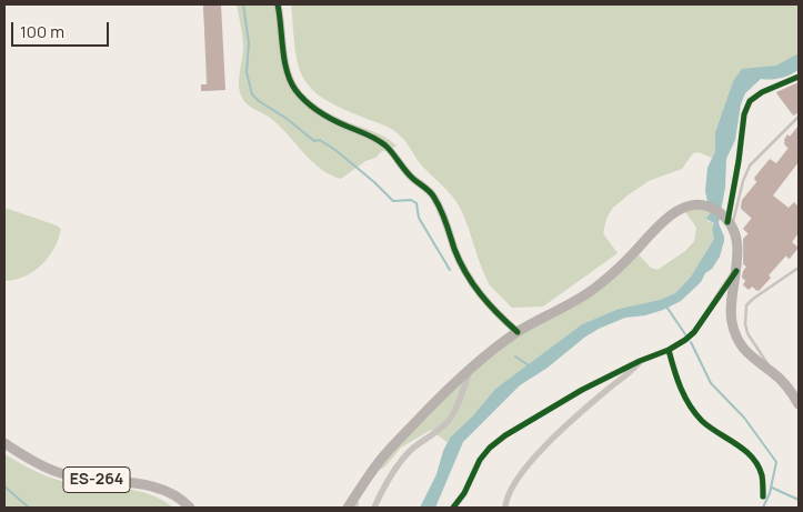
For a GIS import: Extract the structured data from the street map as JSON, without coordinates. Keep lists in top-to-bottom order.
{
  "streets": {
    "main road": ["ES-264"]
  },
  "scale_bar": "100 m"
}
